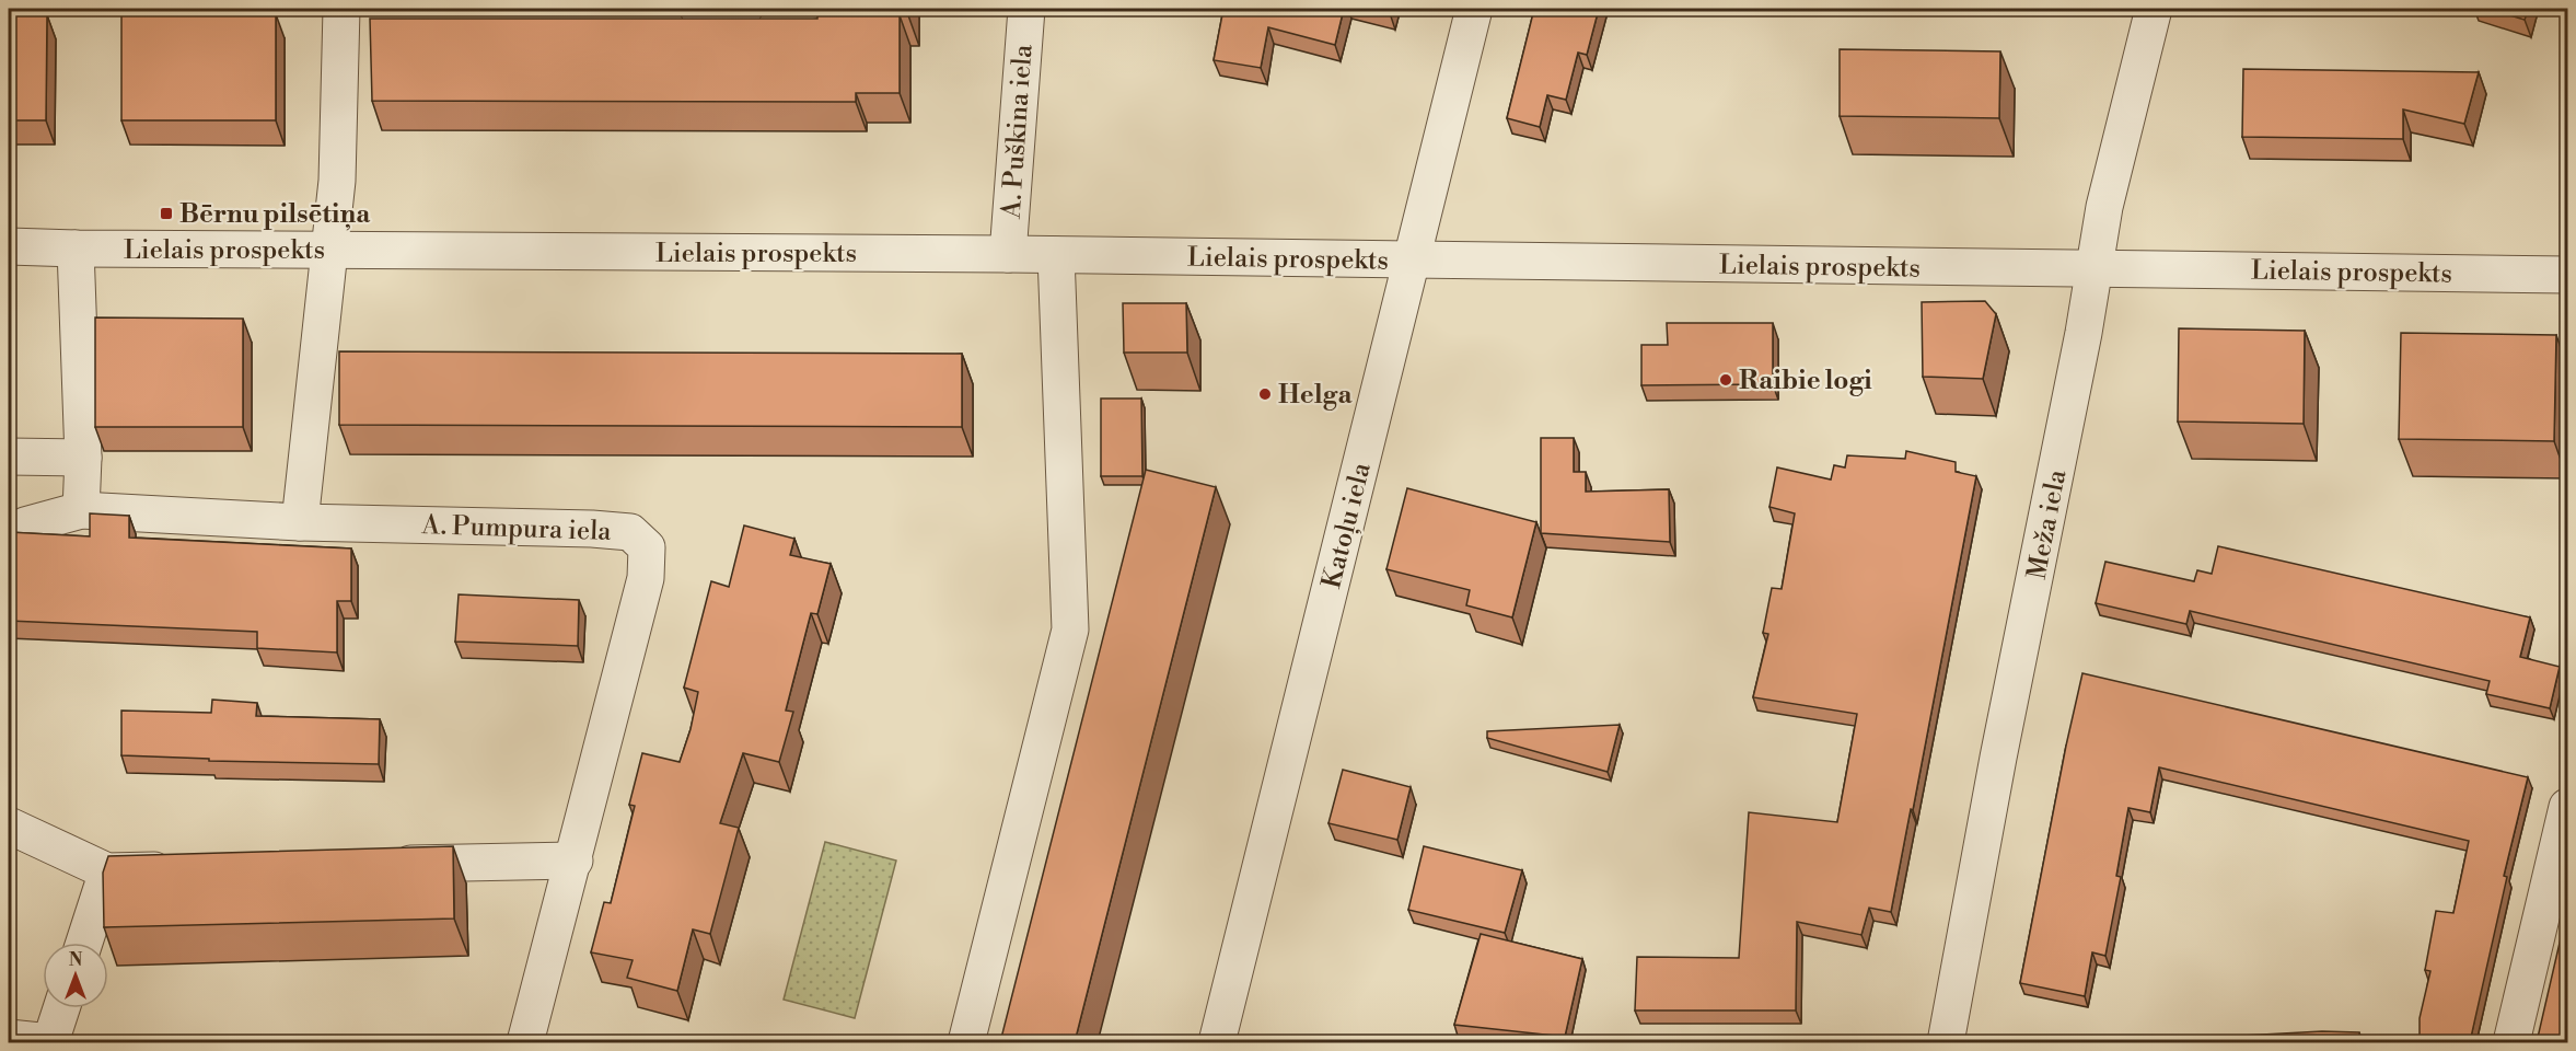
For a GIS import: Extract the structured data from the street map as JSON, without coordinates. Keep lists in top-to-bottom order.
{
  "streets": {
    "street": [
      "A. Puškina iela",
      "Lielais prospekts",
      "Meža iela",
      "Katoļu iela",
      "A. Pumpura iela"
    ]
  },
  "crossings": [
    ["A. Puškina iela", "Lielais prospekts"],
    ["Lielais prospekts", "Meža iela"],
    ["Lielais prospekts", "Katoļu iela"]
  ],
  "places": {
    "transit": ["Bērnu pilsētiņa"],
    "other": ["Raibie logi", "Helga"]
  },
  "north": "top"
}
